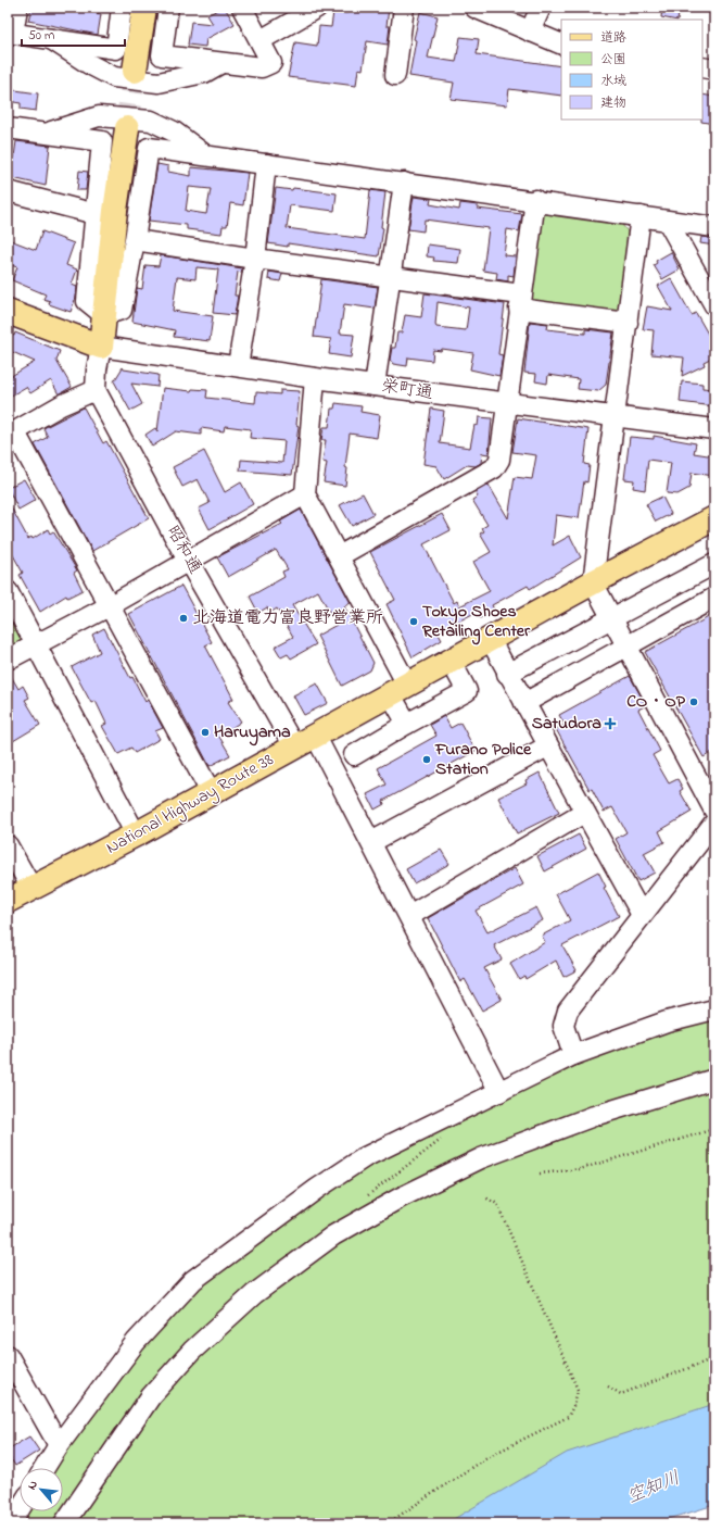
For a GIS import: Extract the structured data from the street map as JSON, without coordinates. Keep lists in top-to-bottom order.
{
  "streets": {
    "main road": ["National Highway Route 38"],
    "street": ["栄町通", "昭和通"]
  },
  "crossings": [
    ["昭和通", "National Highway Route 38"]
  ],
  "water": ["空知川"],
  "places": {
    "other": [
      "北海道電力富良野営業所",
      "Tokyo Shoes Retailing Center",
      "CO・OP",
      "Haruyama",
      "Furano Police Station"
    ],
    "health": ["Satudora"]
  },
  "legend": [
    "道路",
    "公園",
    "水域",
    "建物"
  ],
  "scale_bar": "50 m",
  "north": "top left"
}
